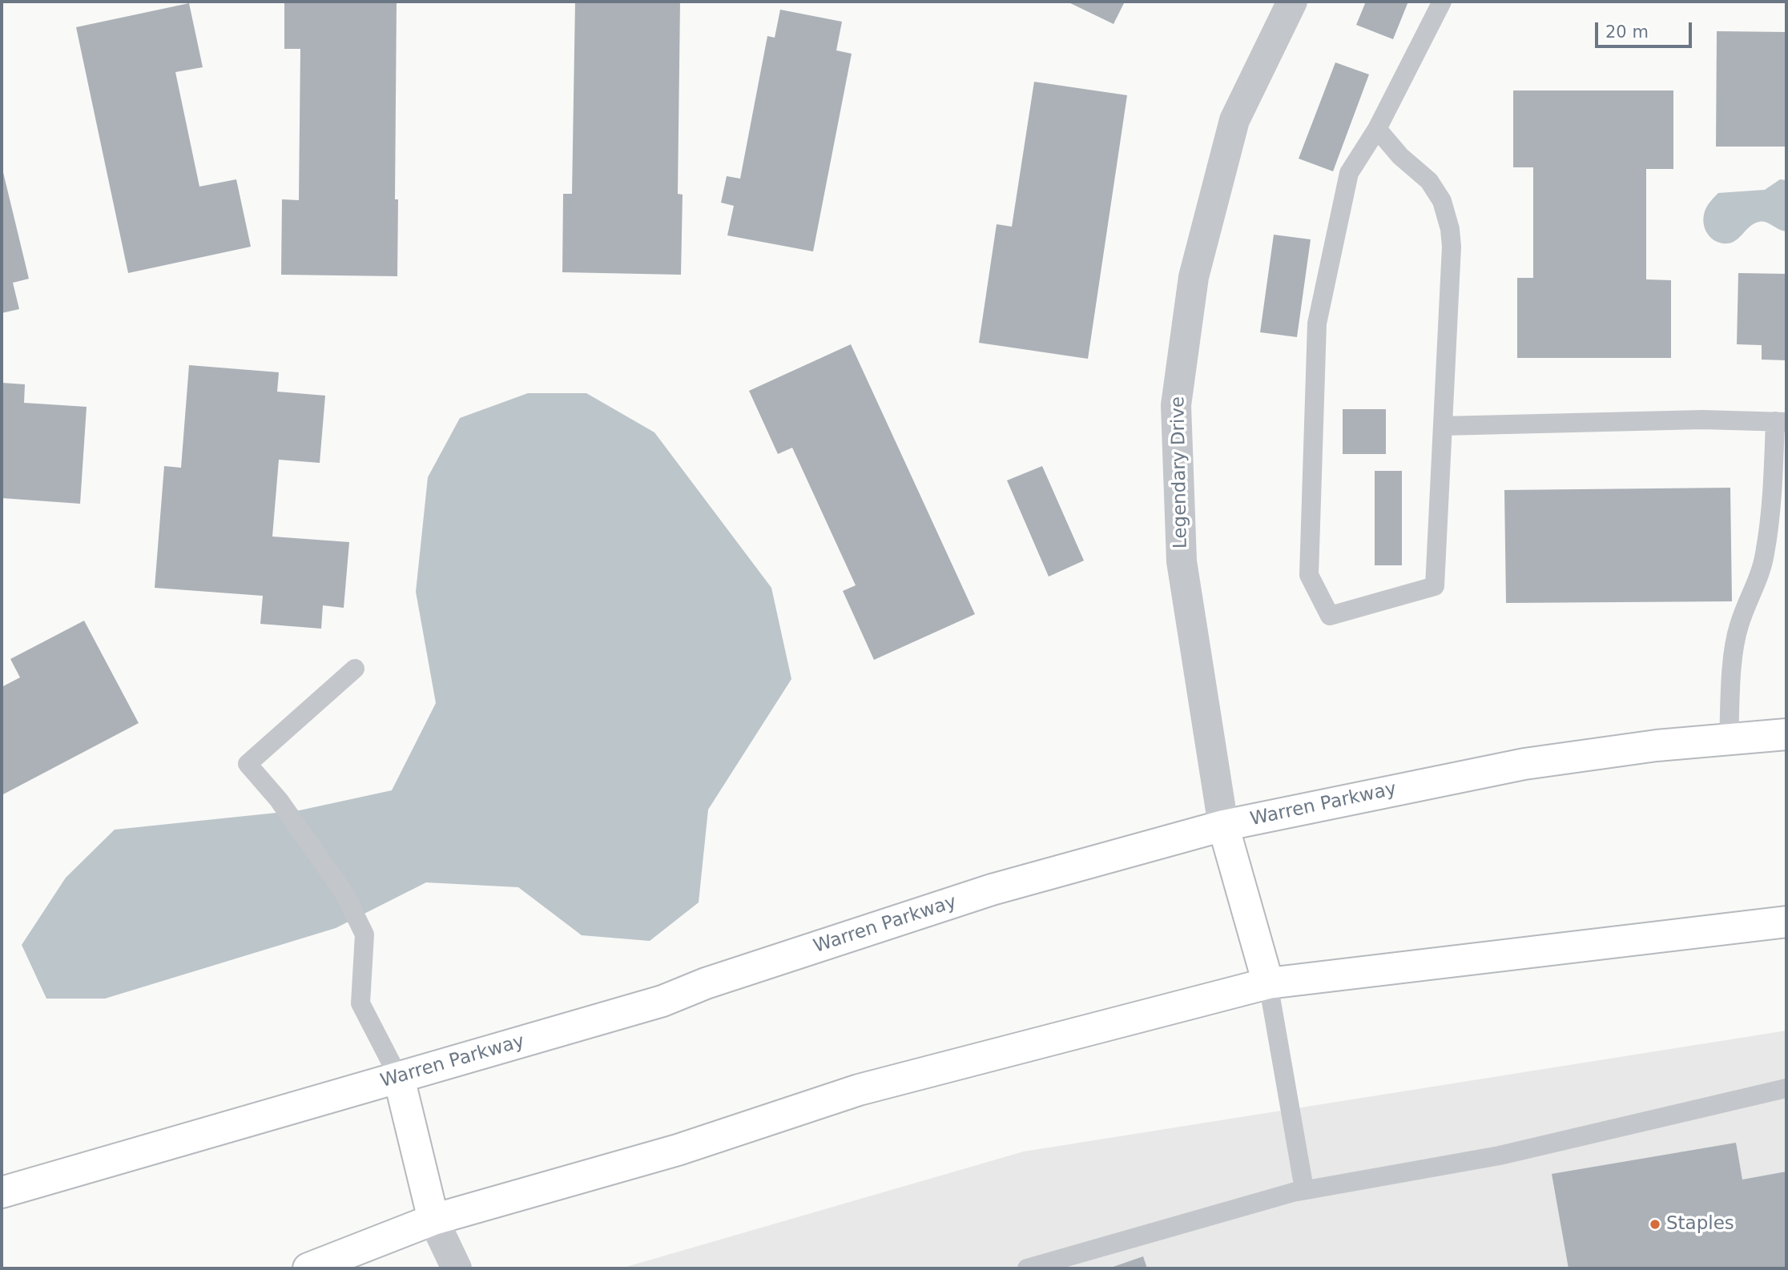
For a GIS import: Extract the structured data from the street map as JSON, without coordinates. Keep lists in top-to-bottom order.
{
  "streets": {
    "main road": ["Warren Parkway"],
    "street": ["Legendary Drive"]
  },
  "crossings": [
    ["Legendary Drive", "Warren Parkway"]
  ],
  "places": ["Staples"],
  "scale_bar": "20 m"
}
